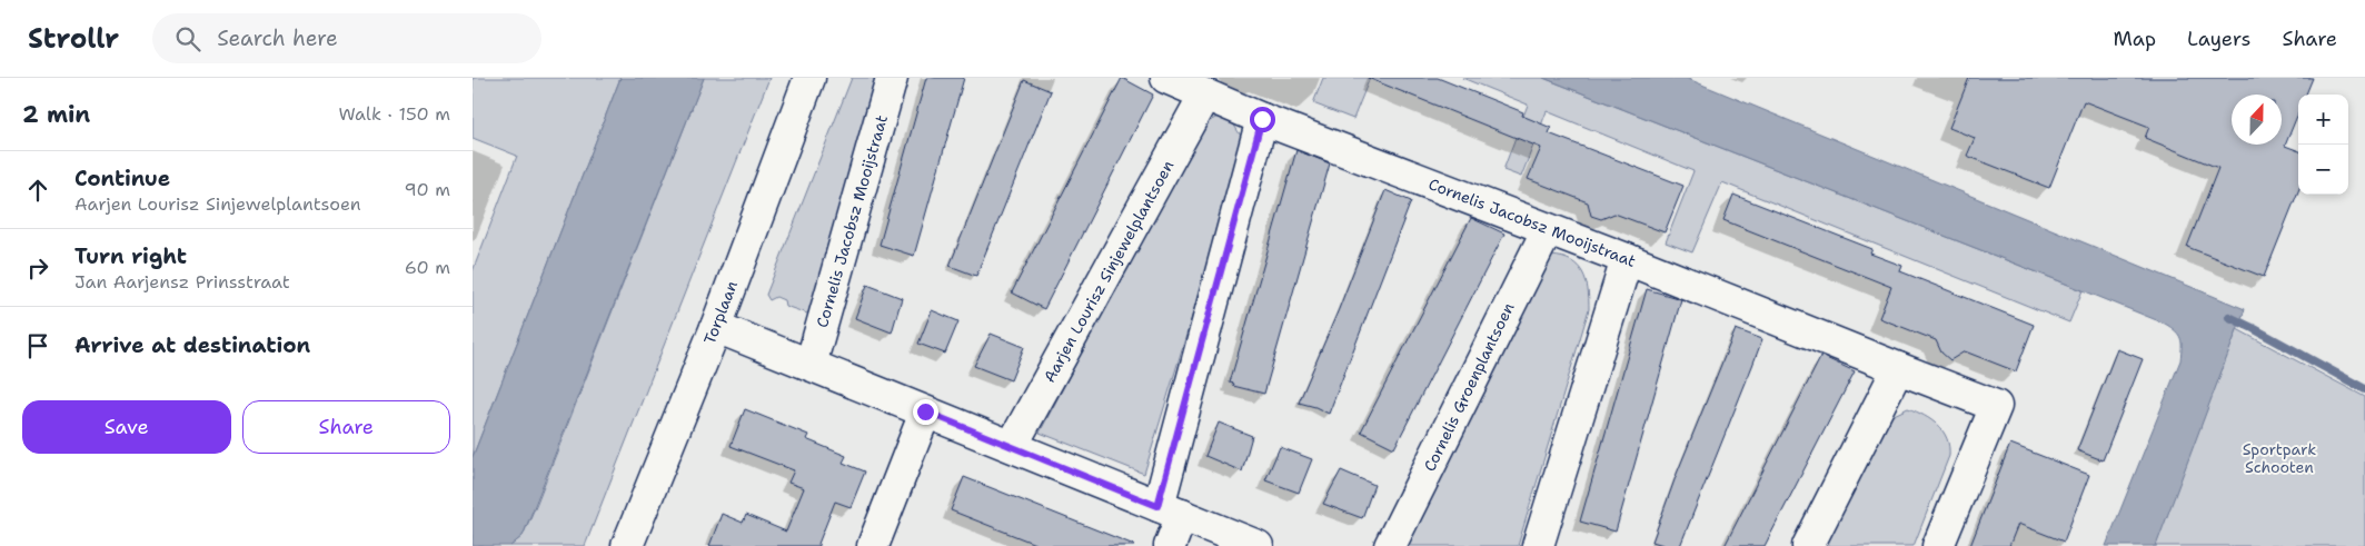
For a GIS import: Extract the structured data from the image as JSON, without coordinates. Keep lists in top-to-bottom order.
{
  "streets": {
    "street": [
      "Cornelis Jacobsz Mooijstraat",
      "Aarjen Lourisz Sinjewelplantsoen",
      "Torplaan",
      "Cornelis Groenplantsoen"
    ]
  },
  "crossings": [
    ["Cornelis Jacobsz Mooijstraat", "Aarjen Lourisz Sinjewelplantsoen"],
    ["Cornelis Jacobsz Mooijstraat", "Cornelis Groenplantsoen"]
  ],
  "parks": ["Sportpark Schooten"],
  "north": "top",
  "page": {
    "header": "Strollr",
    "search": "Search here",
    "nav": ["Map", "Layers", "Share"],
    "heading": ["2 min", "Walk · 150 m"],
    "map_buttons": ["+", "−"],
    "list": [
      ["Continue", "Aarjen Lourisz Sinjewelplantsoen", "90 m"],
      ["Turn right", "Jan Aarjensz Prinsstraat", "60 m"],
      "Arrive at destination"
    ],
    "buttons": ["Save", "Share"]
  }
}
